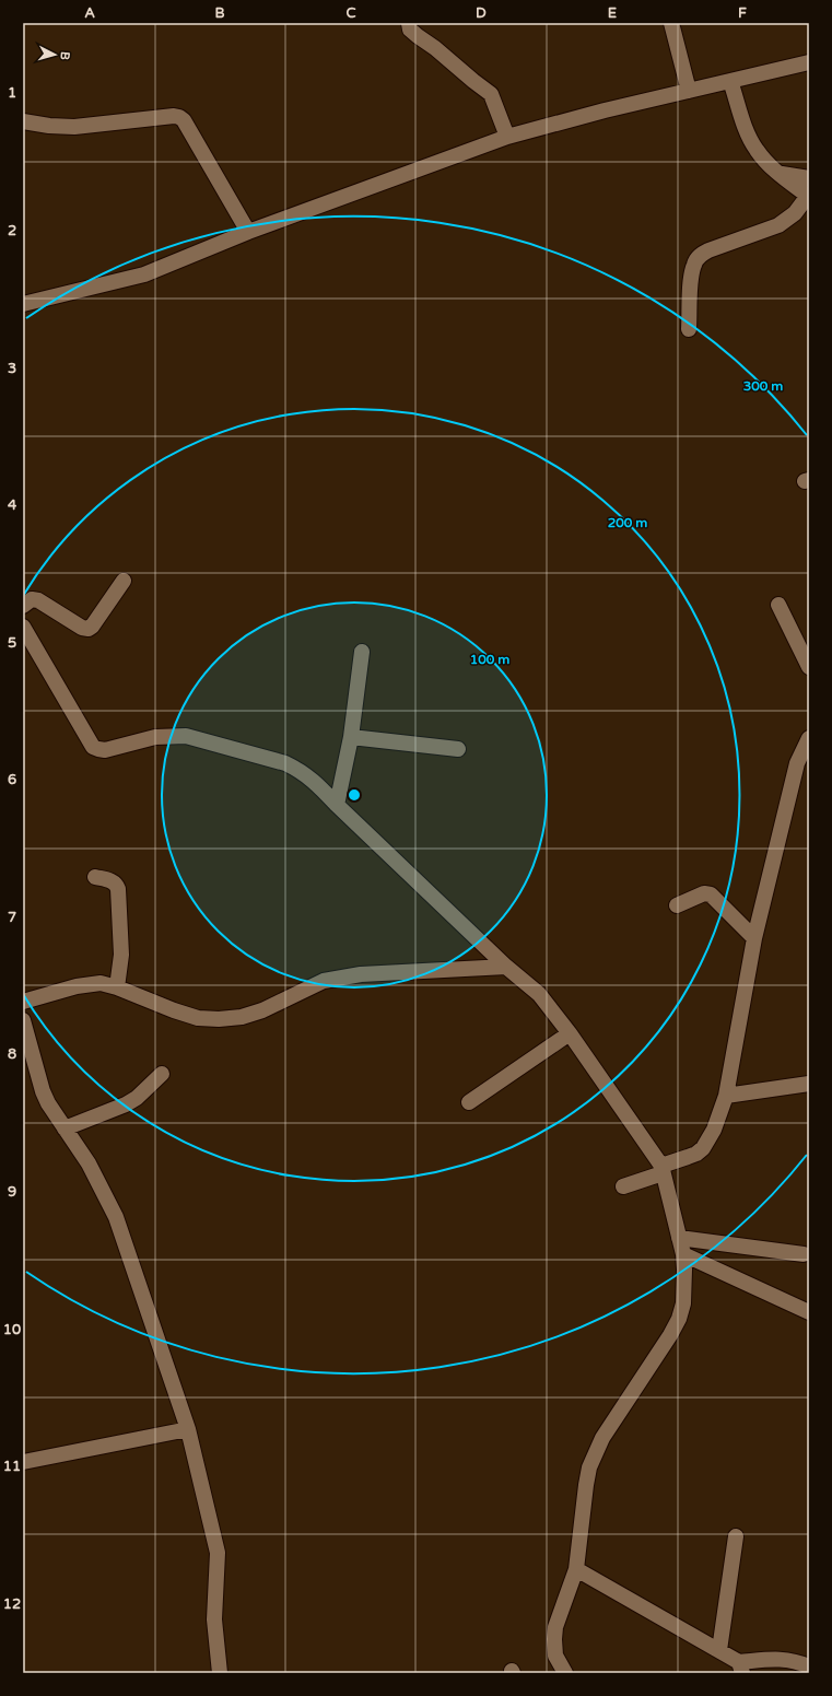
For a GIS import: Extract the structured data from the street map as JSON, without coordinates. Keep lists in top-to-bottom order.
{
  "north": "right",
  "grid": {
    "columns": [
      "A",
      "B",
      "C",
      "D",
      "E",
      "F"
    ],
    "rows": [
      "1",
      "2",
      "3",
      "4",
      "5",
      "6",
      "7",
      "8",
      "9",
      "10",
      "11",
      "12"
    ]
  },
  "rings": ["300 m", "200 m", "100 m"]
}
